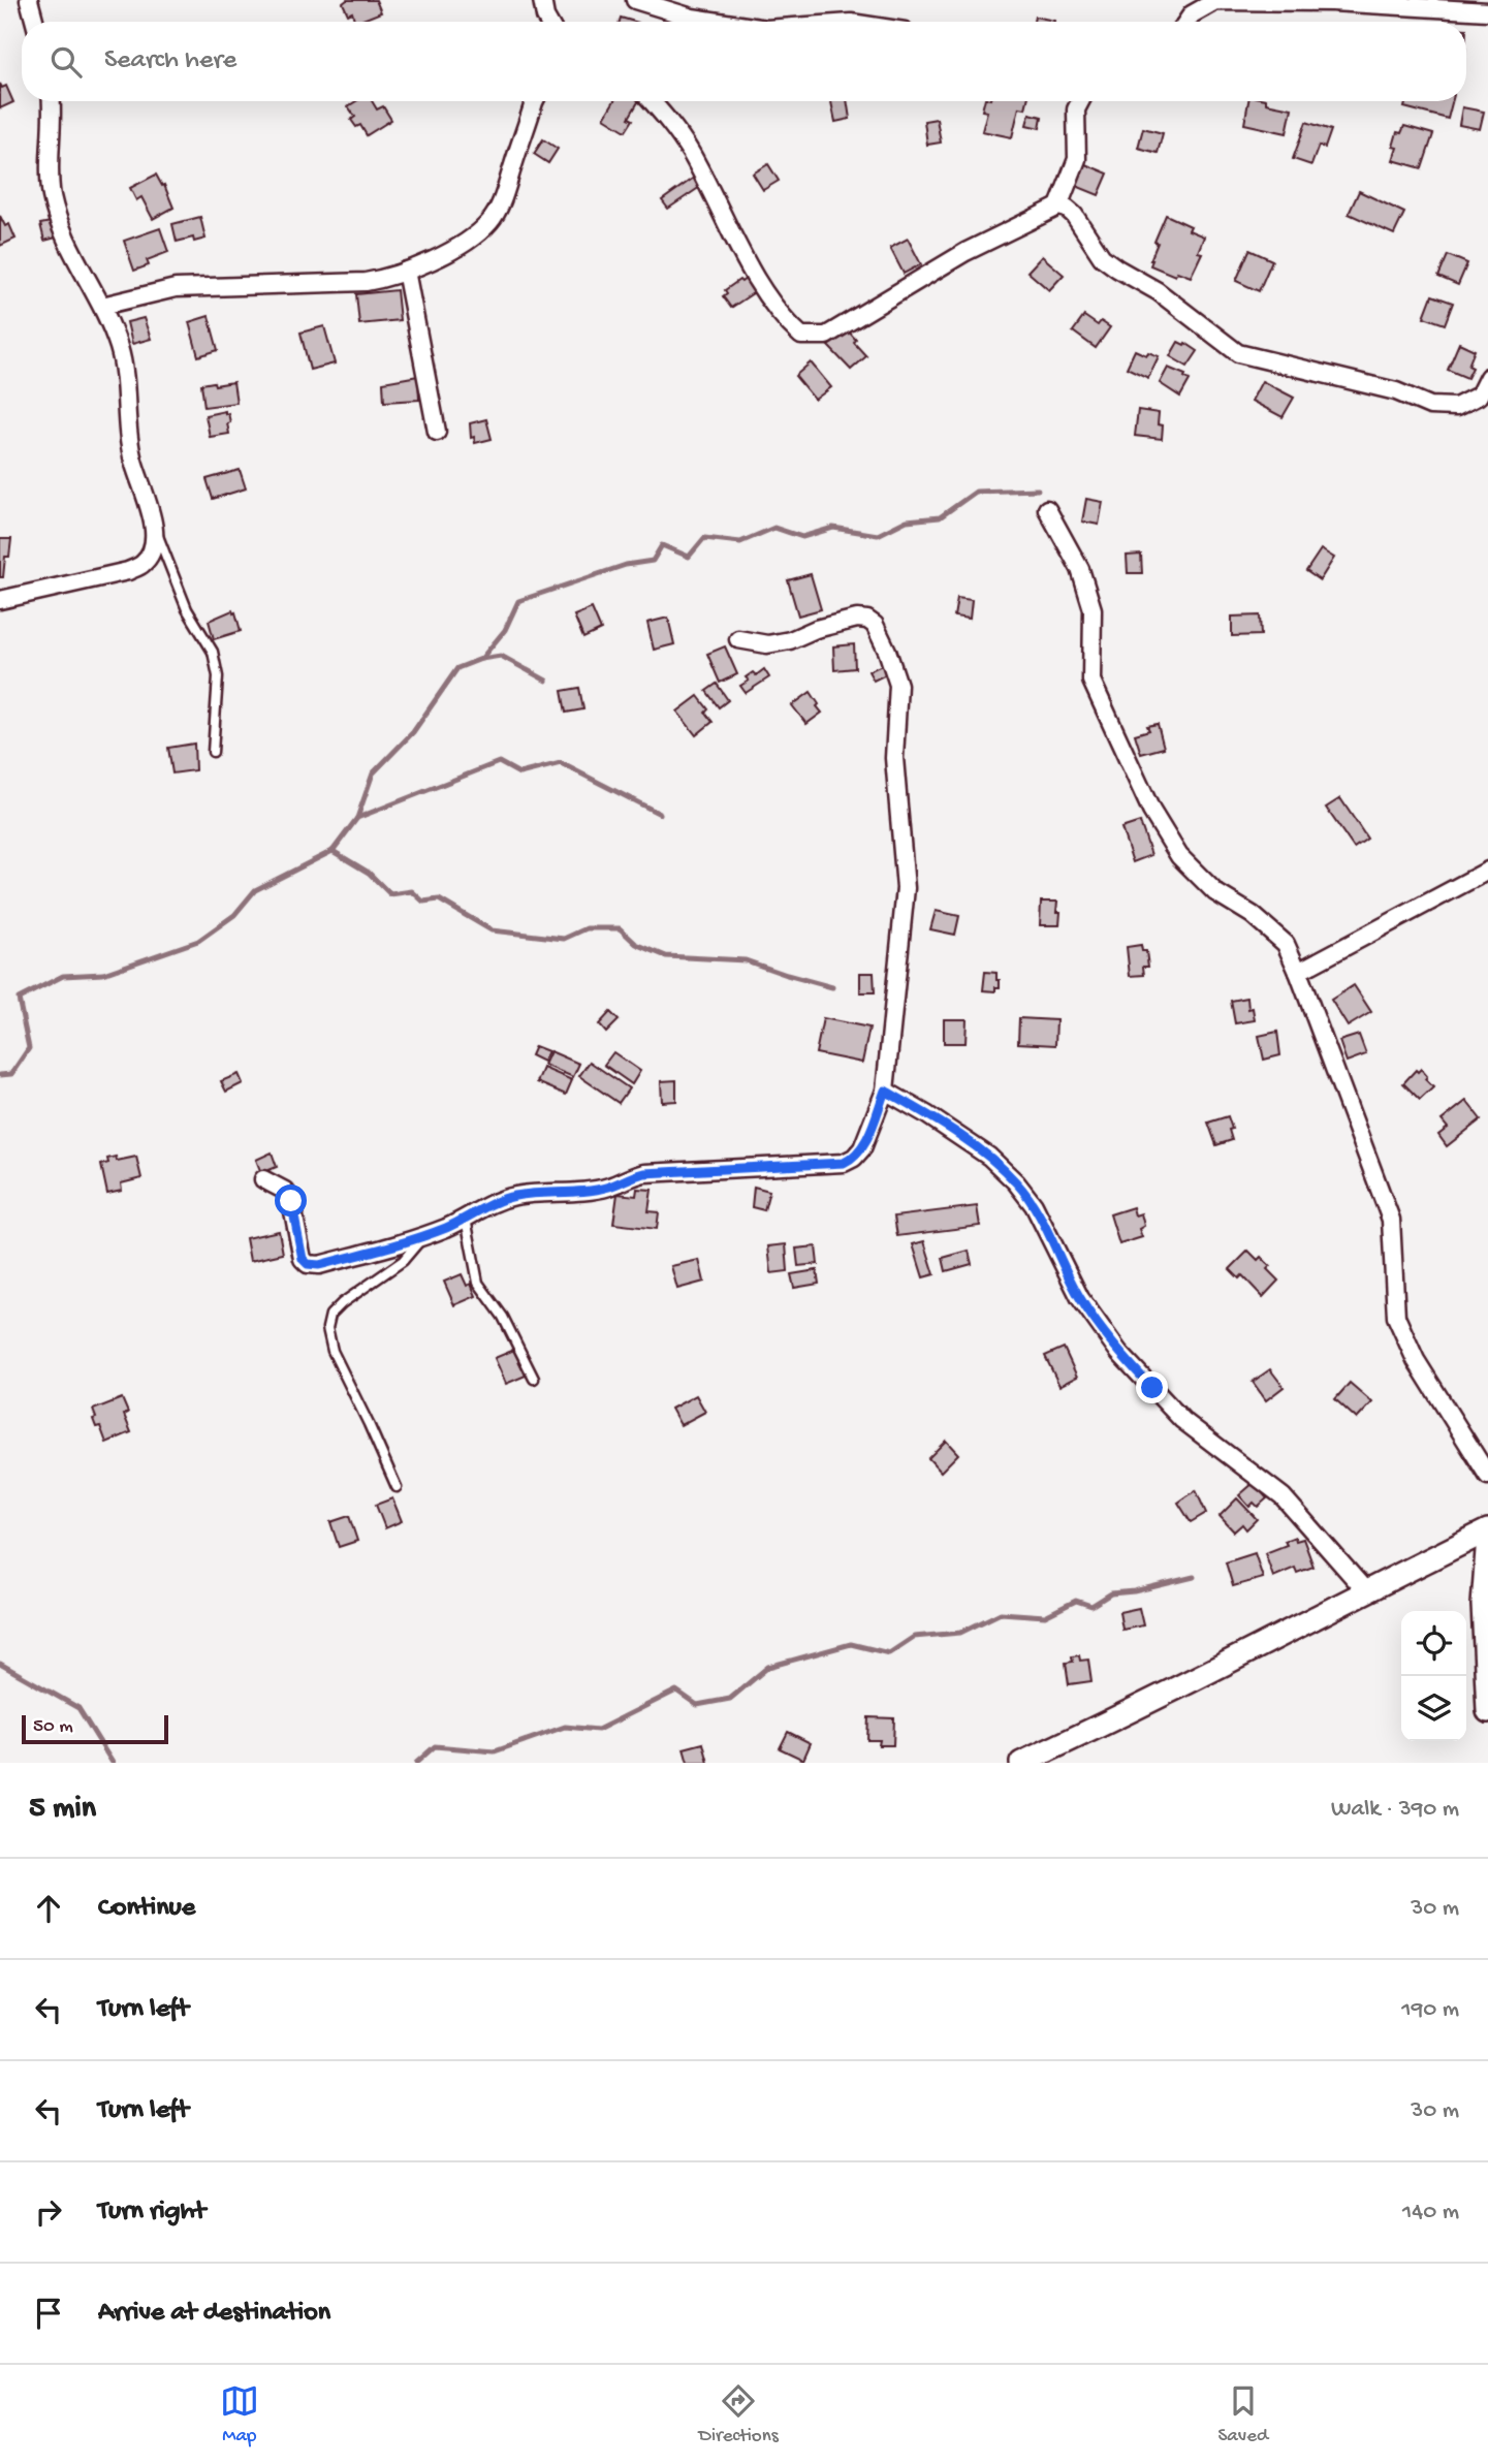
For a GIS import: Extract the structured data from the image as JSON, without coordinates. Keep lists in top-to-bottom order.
{
  "scale_bar": "50 m",
  "page": {
    "search": "Search here",
    "scale": "50 m",
    "heading": ["5 min", "Walk · 390 m"],
    "list": [
      ["Continue", "30 m"],
      ["Turn left", "190 m"],
      ["Turn left", "30 m"],
      ["Turn right", "140 m"],
      "Arrive at destination"
    ],
    "nav": ["Map", "Directions", "Saved"]
  }
}
